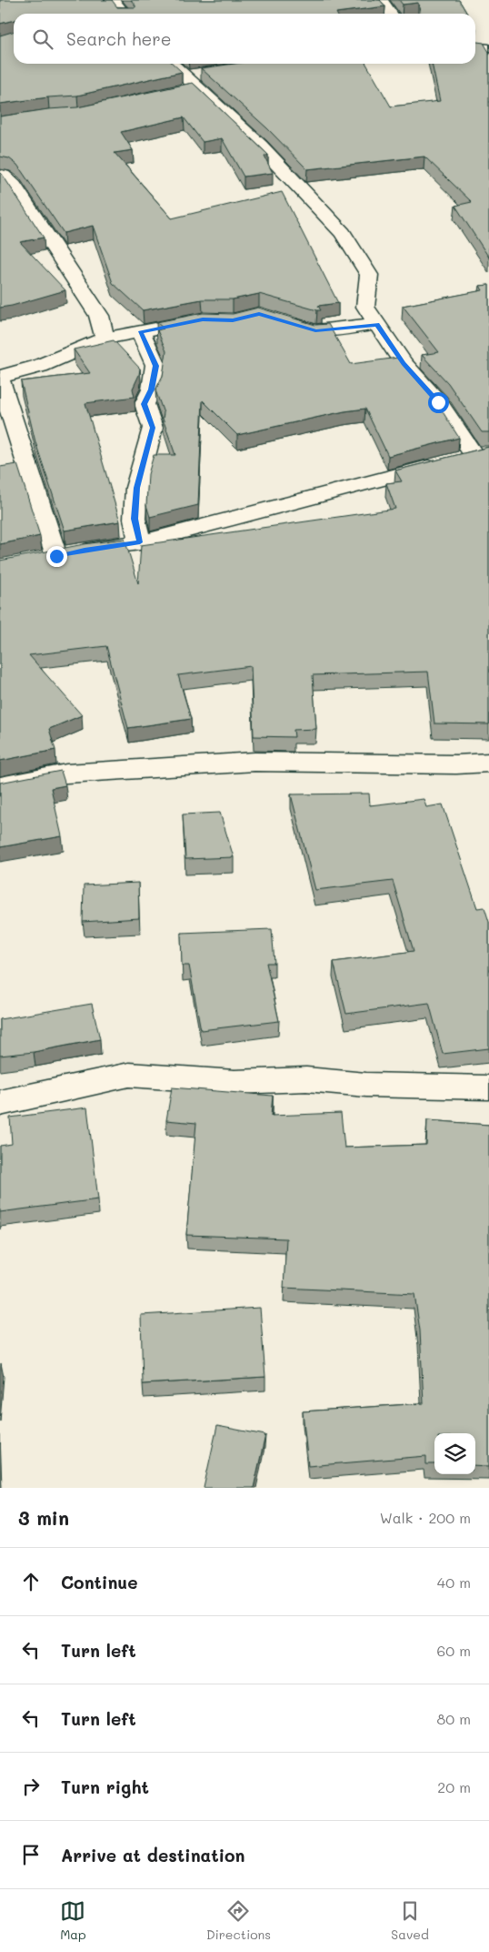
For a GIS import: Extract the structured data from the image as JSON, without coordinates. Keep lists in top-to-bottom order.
{
  "page": {
    "search": "Search here",
    "heading": ["3 min", "Walk · 200 m"],
    "list": [
      ["Continue", "40 m"],
      ["Turn left", "60 m"],
      ["Turn left", "80 m"],
      ["Turn right", "20 m"],
      "Arrive at destination"
    ],
    "nav": ["Map", "Directions", "Saved"]
  }
}
